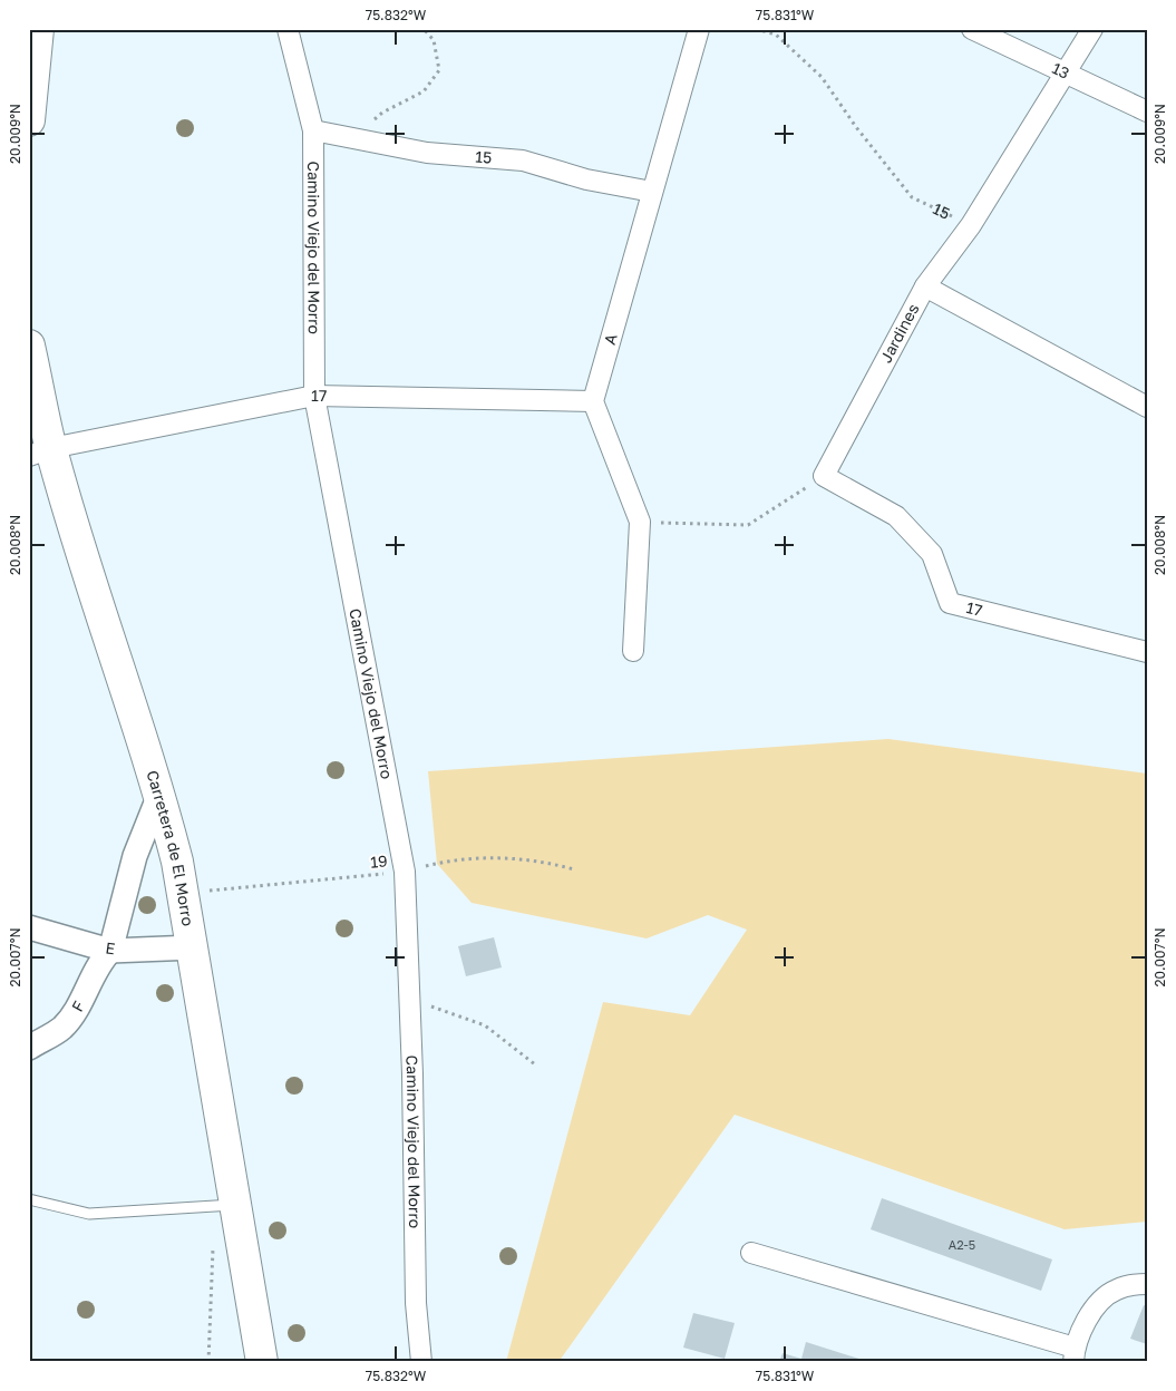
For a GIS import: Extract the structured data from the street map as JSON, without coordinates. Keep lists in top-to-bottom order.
{
  "streets": {
    "main road": ["Carretera de El Morro"],
    "street": [
      "13",
      "15",
      "Camino Viejo del Morro",
      "Jardines",
      "A",
      "17",
      "E",
      "F"
    ],
    "path": ["19"]
  },
  "crossings": [
    ["13", "Jardines"],
    ["15", "Camino Viejo del Morro"],
    ["15", "Jardines"],
    ["15", "A"],
    ["Camino Viejo del Morro", "17"],
    ["Camino Viejo del Morro", "19"],
    ["Jardines", "17"],
    ["A", "17"],
    ["17", "Carretera de El Morro"],
    ["Carretera de El Morro", "19"],
    ["Carretera de El Morro", "E"],
    ["Carretera de El Morro", "F"],
    ["E", "F"]
  ],
  "house_numbers": ["A2-5"],
  "coordinates": [
    "75.832°W",
    "75.831°W",
    "20.009°N",
    "20.008°N",
    "20.007°N"
  ]
}
